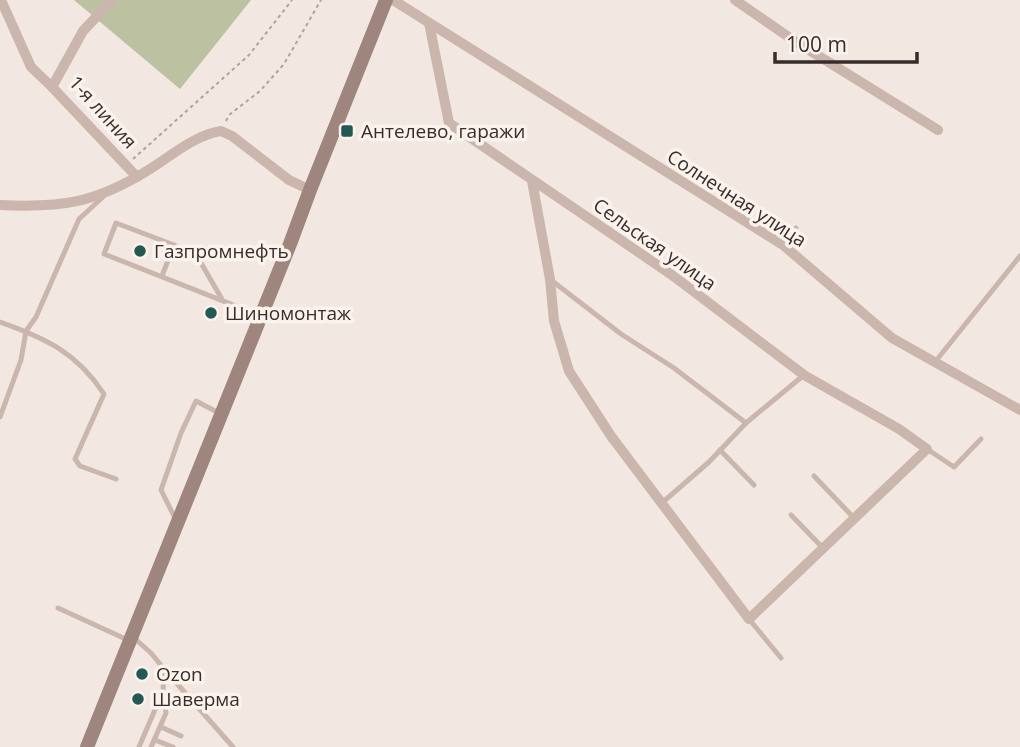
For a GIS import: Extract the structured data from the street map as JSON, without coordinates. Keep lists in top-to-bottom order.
{
  "streets": {
    "street": ["1-я линия", "Солнечная улица", "Сельская улица"]
  },
  "crossings": [
    ["Солнечная улица", "Сельская улица"]
  ],
  "places": {
    "transit": ["Антелево, гаражи"],
    "other": [
      "Газпромнефть",
      "Шиномонтаж",
      "Ozon",
      "Шаверма"
    ]
  },
  "scale_bar": "100 m"
}
